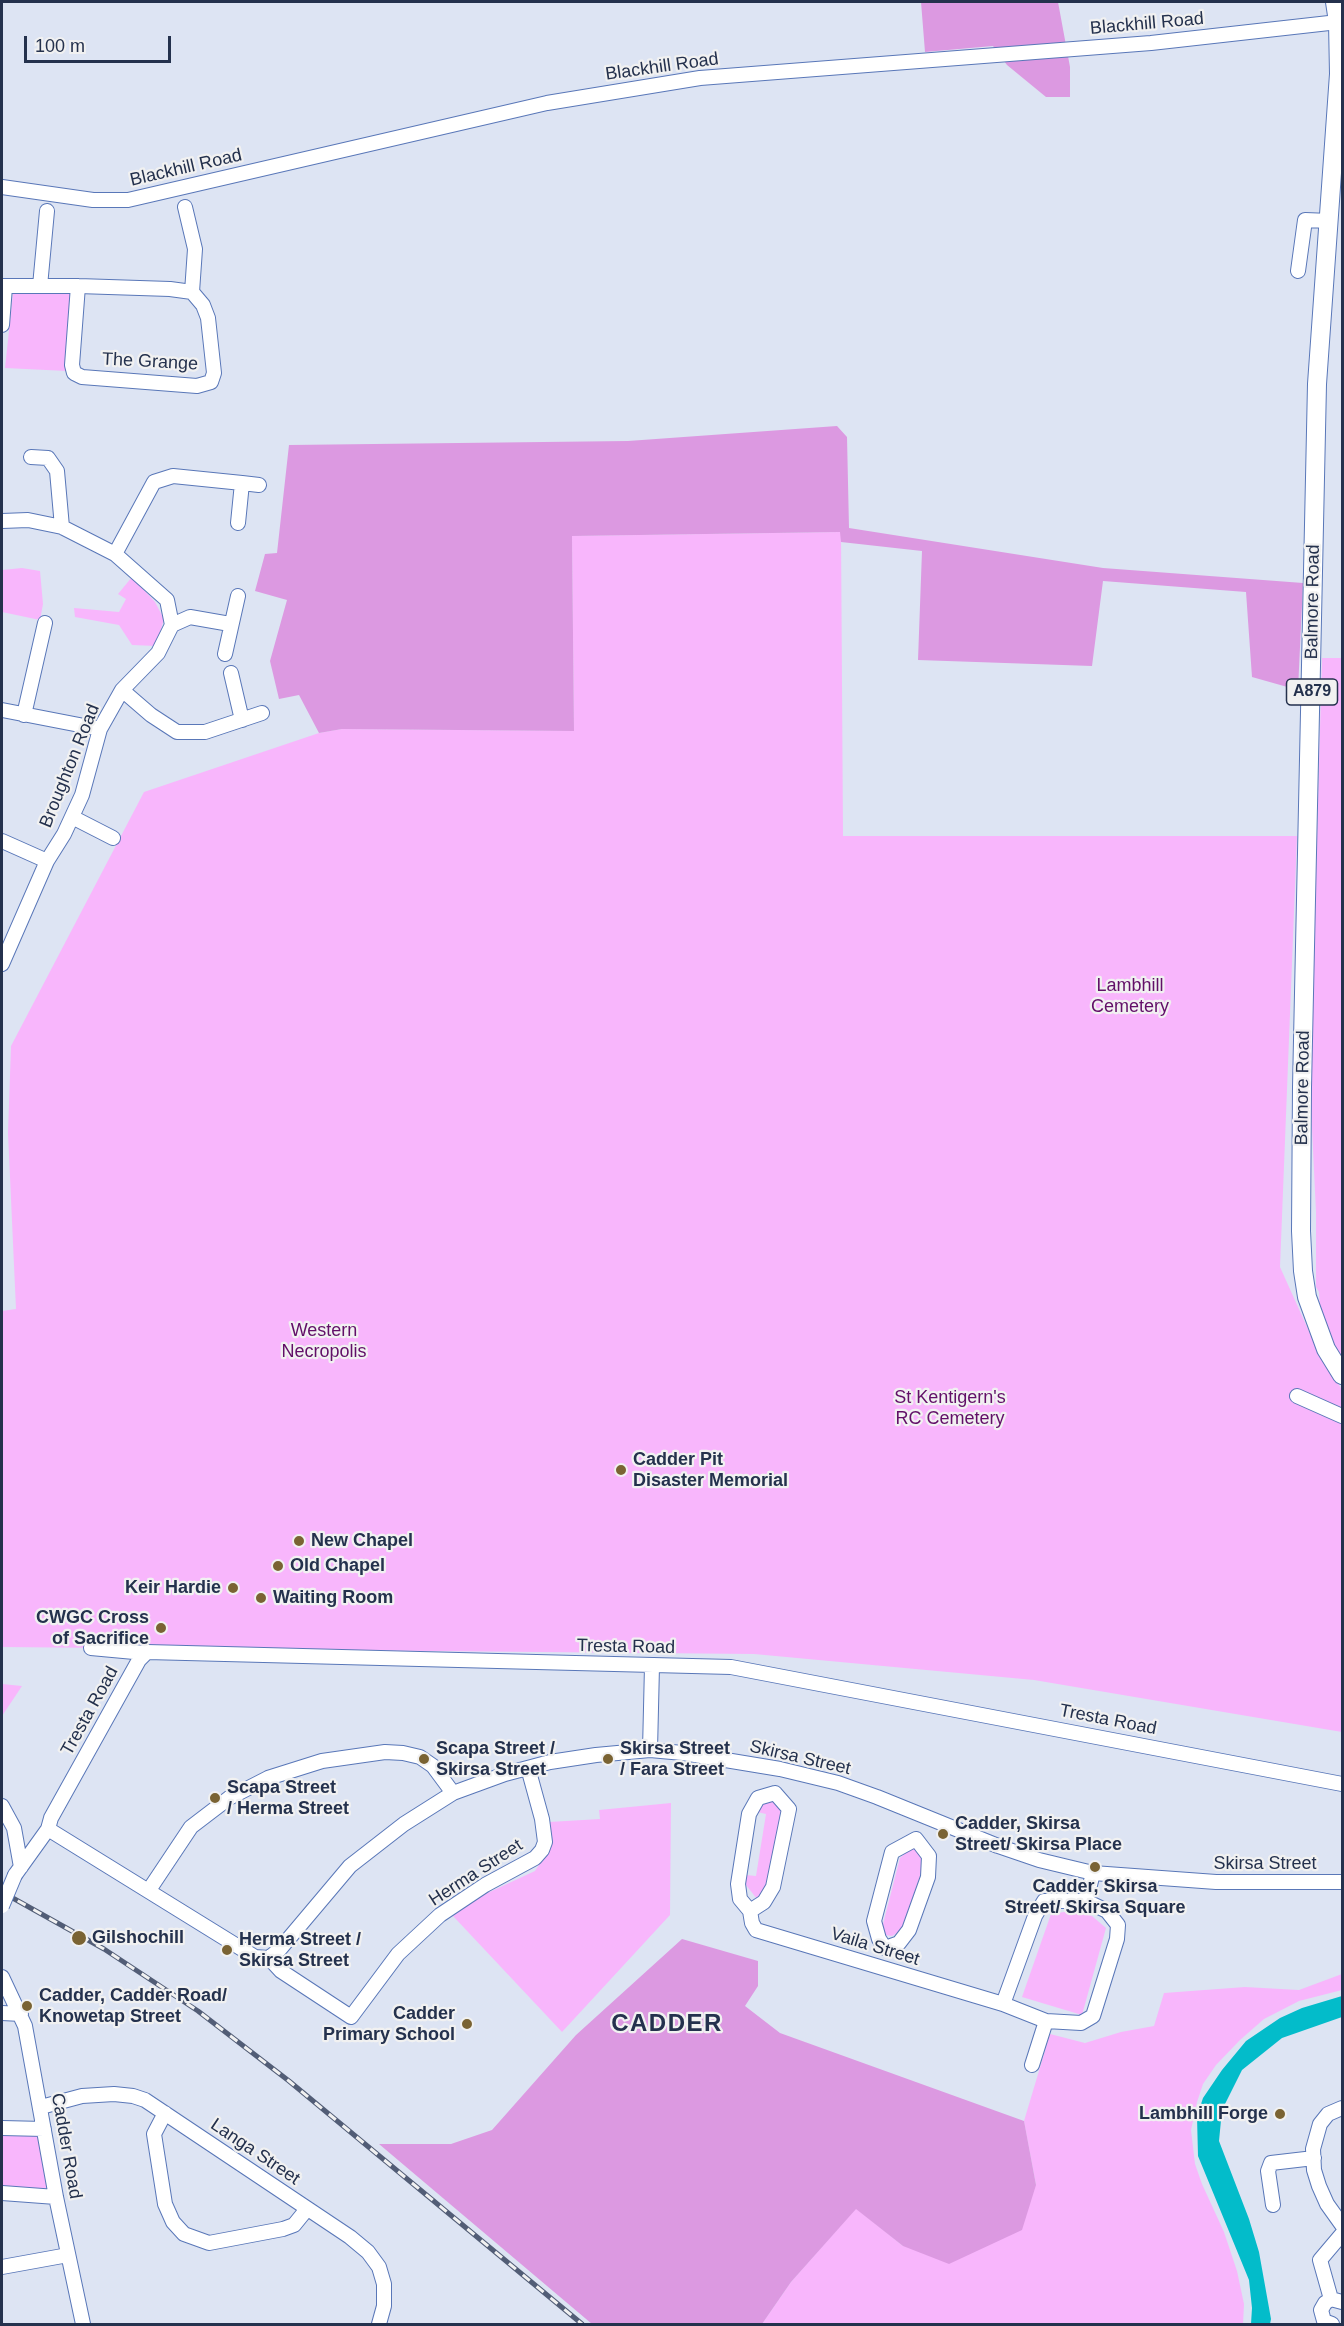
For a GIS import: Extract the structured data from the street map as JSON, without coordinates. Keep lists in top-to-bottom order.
{
  "streets": {
    "main road": ["Balmore Road", "A879"],
    "street": [
      "Blackhill Road",
      "The Grange",
      "Broughton Road",
      "Tresta Road",
      "Skirsa Street",
      "Herma Street",
      "Vaila Street",
      "Cadder Road",
      "Langa Street"
    ]
  },
  "crossings": [
    ["Blackhill Road", "Balmore Road"],
    ["Tresta Road", "Herma Street"],
    ["Skirsa Street", "Herma Street"],
    ["Cadder Road", "Langa Street"]
  ],
  "districts": ["CADDER"],
  "parks": ["Lambhill Cemetery", "Western Necropolis", "St Kentigern's RC Cemetery"],
  "places": [
    "Cadder Pit Disaster Memorial",
    "New Chapel",
    "Old Chapel",
    "Keir Hardie",
    "Waiting Room",
    "CWGC Cross of Sacrifice",
    "Scapa Street / Skirsa Street",
    "Skirsa Street / Fara Street",
    "Scapa Street / Herma Street",
    "Cadder, Skirsa Street/ Skirsa Place",
    "Cadder, Skirsa Street/ Skirsa Square",
    "Gilshochill",
    "Herma Street / Skirsa Street",
    "Cadder, Cadder Road/ Knowetap Street",
    "Cadder Primary School",
    "Lambhill Forge"
  ],
  "scale_bar": "100 m"
}
